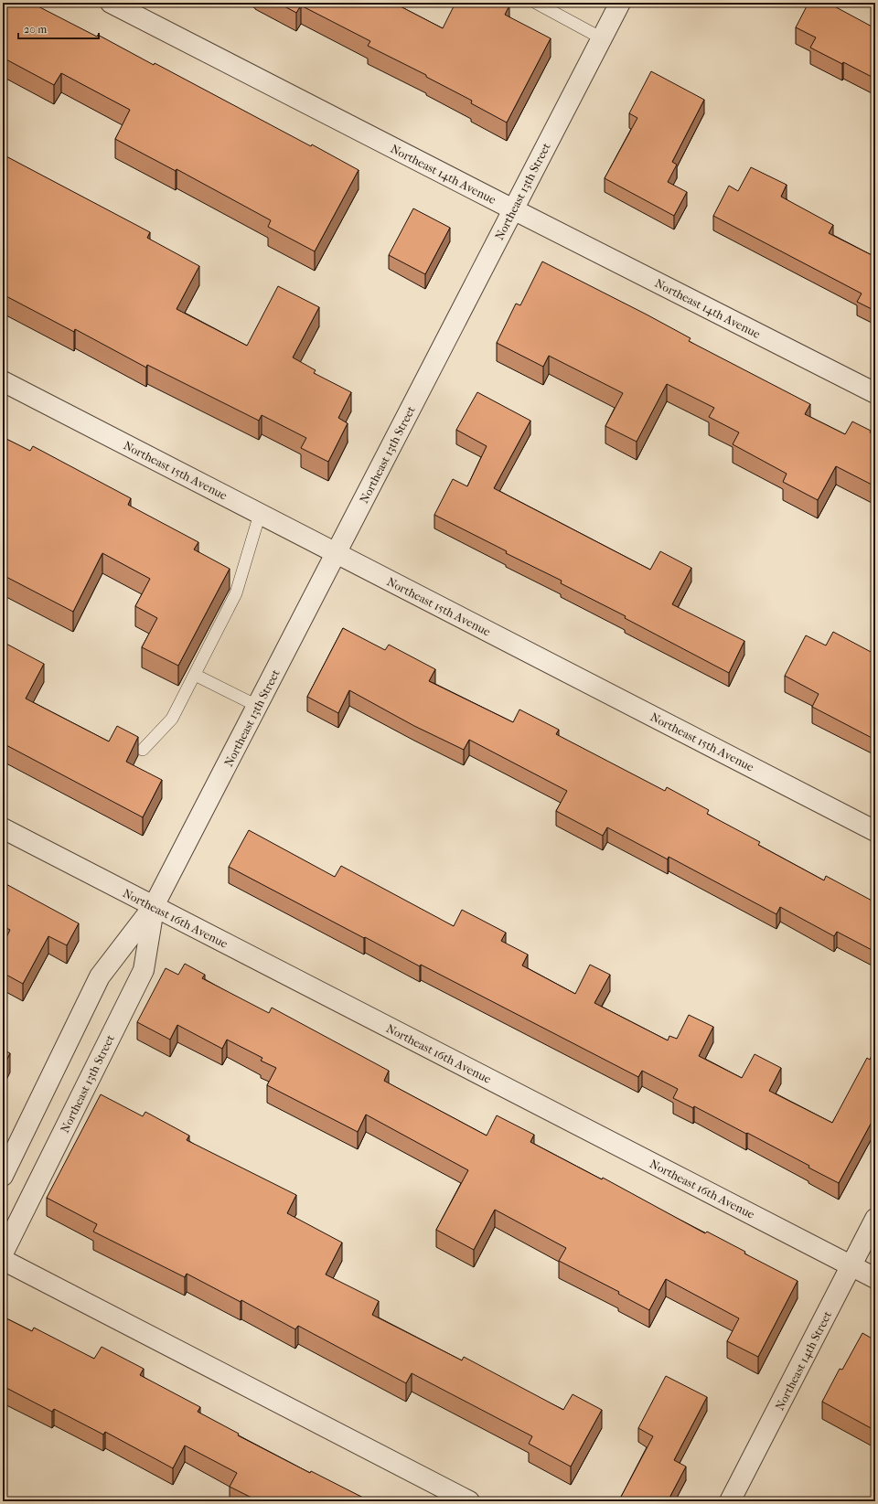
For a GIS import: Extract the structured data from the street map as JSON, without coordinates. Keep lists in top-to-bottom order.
{
  "streets": {
    "street": [
      "Northeast 14th Avenue",
      "Northeast 13th Street",
      "Northeast 15th Avenue",
      "Northeast 16th Avenue",
      "Northeast 14th Street"
    ]
  },
  "crossings": [
    ["Northeast 14th Avenue", "Northeast 13th Street"],
    ["Northeast 13th Street", "Northeast 15th Avenue"],
    ["Northeast 13th Street", "Northeast 16th Avenue"],
    ["Northeast 16th Avenue", "Northeast 14th Street"]
  ],
  "scale_bar": "20 m"
}
